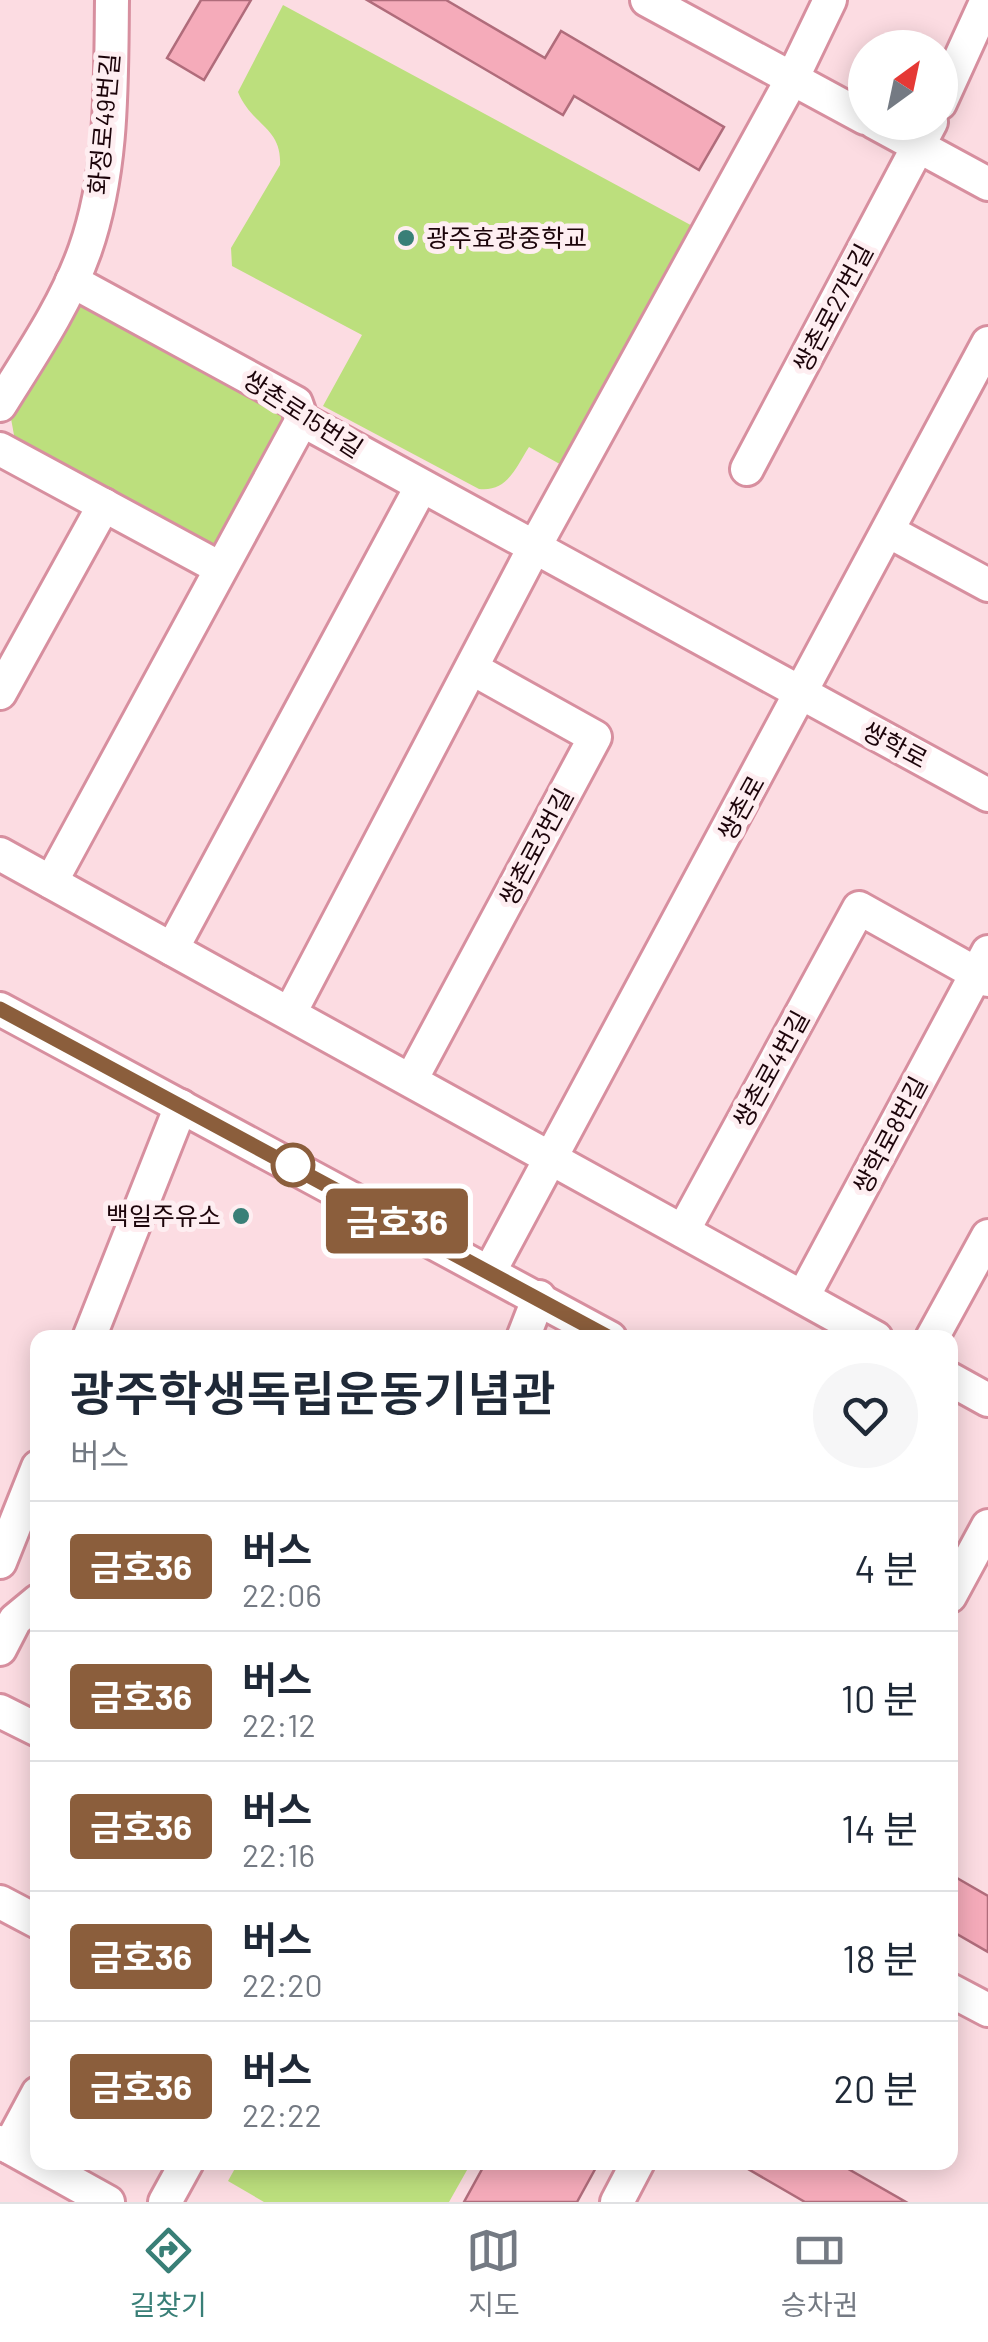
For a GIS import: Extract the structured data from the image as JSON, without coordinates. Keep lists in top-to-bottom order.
{
  "streets": {
    "street": [
      "화정로49번길",
      "쌍촌로27번길",
      "쌍촌로15번길",
      "쌍학로",
      "쌍촌로",
      "쌍촌로3번길",
      "쌍촌로4번길",
      "쌍학로8번길"
    ]
  },
  "crossings": [
    ["화정로49번길", "쌍촌로15번길"],
    ["쌍촌로15번길", "쌍학로"],
    ["쌍촌로15번길", "쌍촌로"],
    ["쌍학로", "쌍촌로"],
    ["쌍촌로4번길", "쌍학로8번길"]
  ],
  "places": ["광주효광중학교", "백일주유소"],
  "lines": ["bus line 금호36"],
  "north": "top right",
  "page": {
    "on_map": "금호36",
    "heading": ["광주학생독립운동기념관", "버스"],
    "list": [
      {
        "mark": "금호36",
        "name": "버스",
        "note": "22:06",
        "value": "4 분"
      },
      {
        "mark": "금호36",
        "name": "버스",
        "note": "22:12",
        "value": "10 분"
      },
      {
        "mark": "금호36",
        "name": "버스",
        "note": "22:16",
        "value": "14 분"
      },
      {
        "mark": "금호36",
        "name": "버스",
        "note": "22:20",
        "value": "18 분"
      },
      {
        "mark": "금호36",
        "name": "버스",
        "note": "22:22",
        "value": "20 분"
      }
    ],
    "tabs": ["길찾기", "지도", "승차권"]
  }
}
